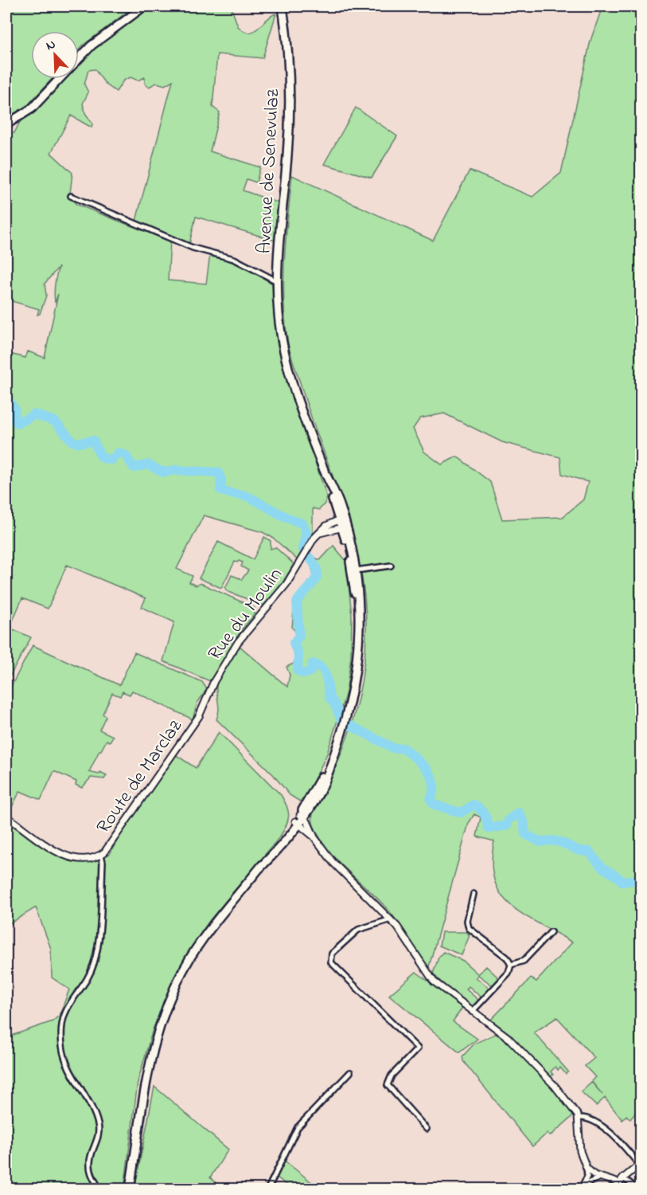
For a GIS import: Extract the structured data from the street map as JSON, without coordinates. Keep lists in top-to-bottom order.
{
  "streets": {
    "main road": ["Avenue de Senevulaz"],
    "street": ["Rue du Moulin", "Route de Marclaz"]
  },
  "crossings": [
    ["Avenue de Senevulaz", "Rue du Moulin"],
    ["Rue du Moulin", "Route de Marclaz"]
  ],
  "north": "top left"
}
